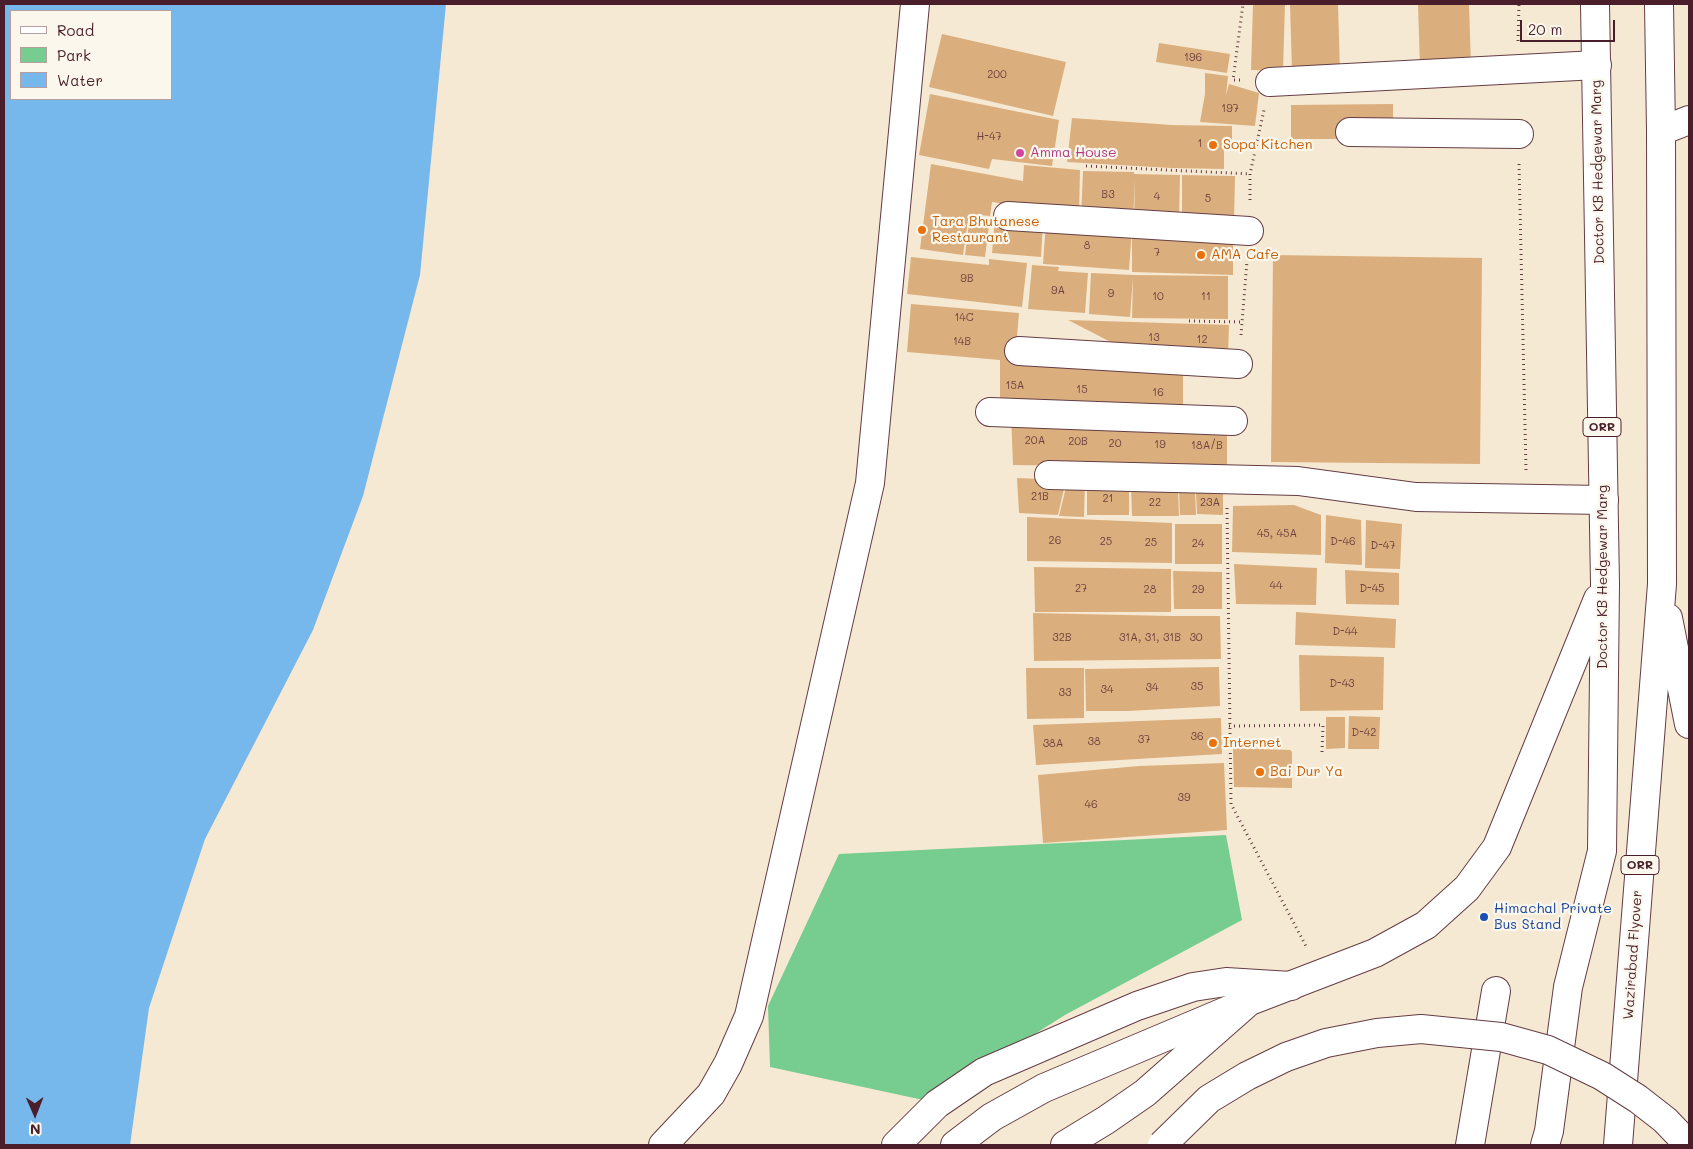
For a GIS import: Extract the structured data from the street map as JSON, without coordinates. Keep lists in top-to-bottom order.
{
  "streets": {
    "main road": ["Doctor KB Hedgewar Marg", "ORR", "Wazirabad Flyover"]
  },
  "crossings": [
    ["ORR", "Wazirabad Flyover"]
  ],
  "places": [
    "Sopa Kitchen",
    "Amma House",
    "Tara Bhutanese Restaurant",
    "AMA Cafe",
    "Internet",
    "Bai Dur Ya",
    "Himachal Private Bus Stand"
  ],
  "house_numbers": [
    "196",
    "200",
    "197",
    "H-47",
    "1",
    "B3",
    "4",
    "5",
    "8",
    "7",
    "9B",
    "9A",
    "9",
    "10",
    "11",
    "14C",
    "13",
    "12",
    "14B",
    "15A",
    "15",
    "16",
    "20A",
    "20B",
    "20",
    "19",
    "18A/B",
    "21B",
    "21",
    "22",
    "23A",
    "45, 45A",
    "26",
    "25",
    "D-46",
    "25",
    "24",
    "D-47",
    "44",
    "27",
    "D-45",
    "28",
    "29",
    "D-44",
    "32B",
    "31A, 31, 31B",
    "30",
    "D-43",
    "35",
    "34",
    "34",
    "33",
    "D-42",
    "36",
    "37",
    "38",
    "38A",
    "39",
    "46"
  ],
  "legend": ["Road", "Park", "Water"],
  "scale_bar": "20 m",
  "north": "bottom"
}
